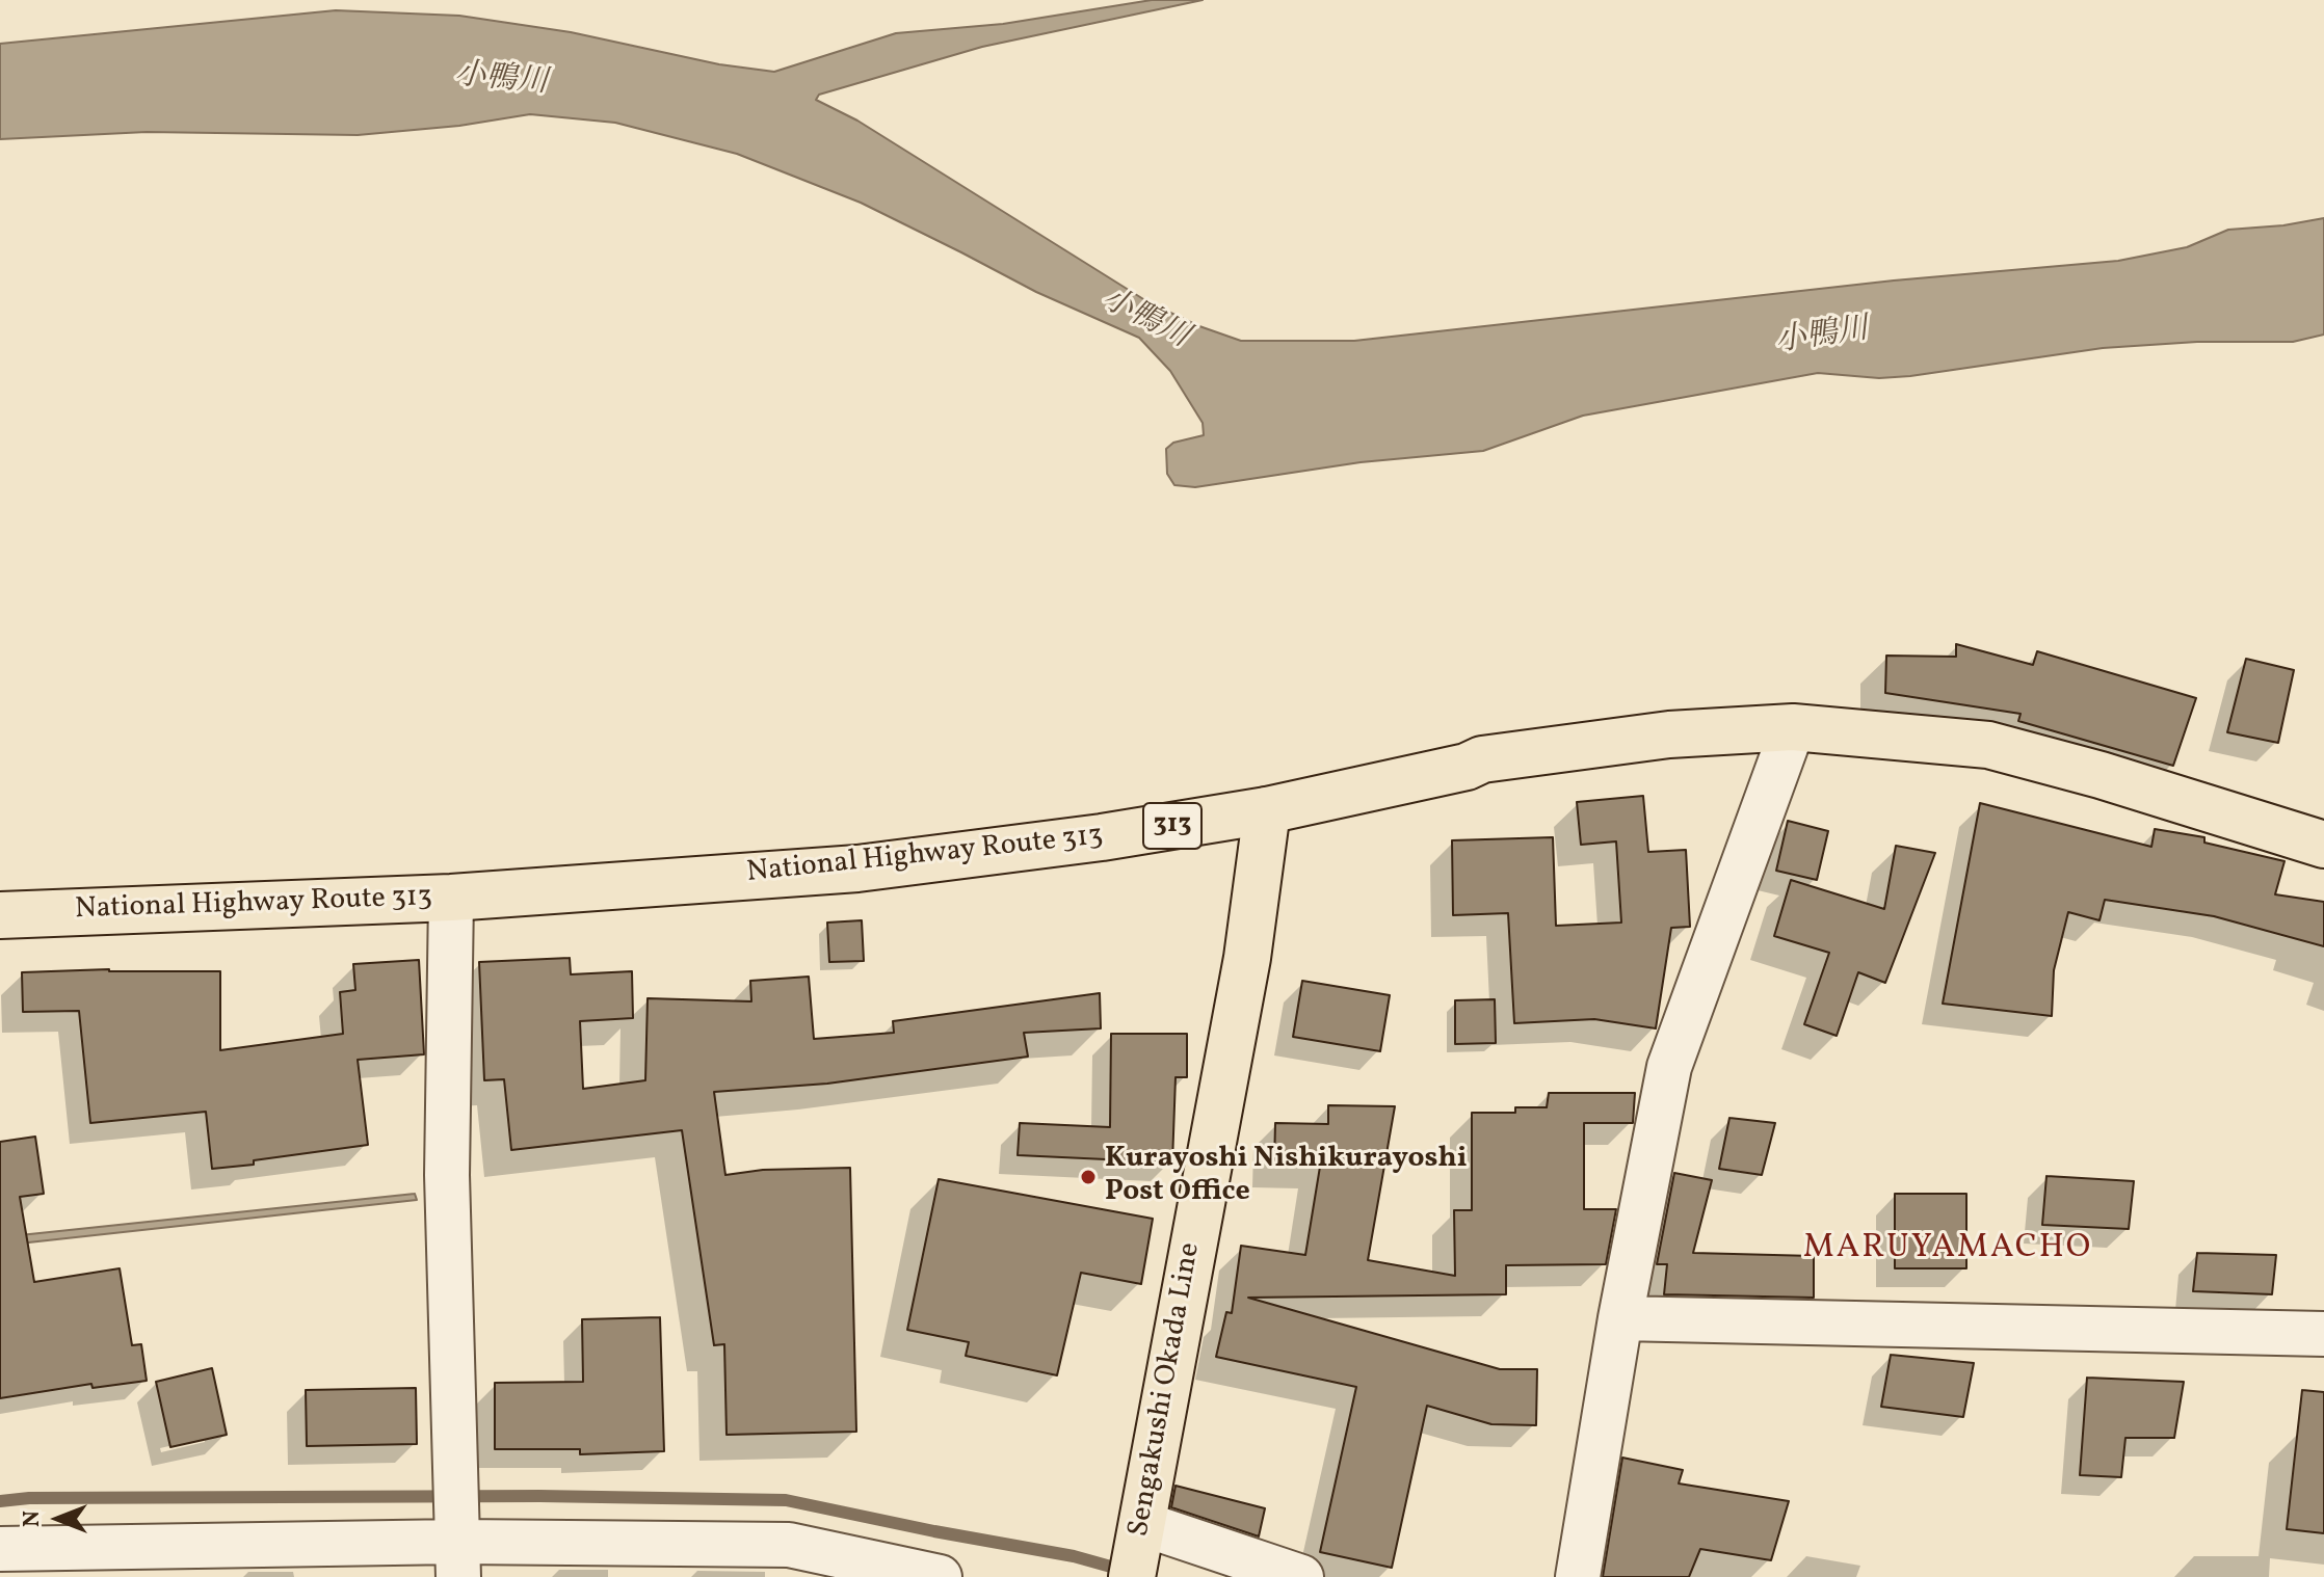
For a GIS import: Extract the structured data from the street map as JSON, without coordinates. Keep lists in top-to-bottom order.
{
  "streets": {
    "main road": ["313", "National Highway Route 313", "Sengakushi Okada Line"]
  },
  "crossings": [
    ["National Highway Route 313", "Sengakushi Okada Line"]
  ],
  "districts": ["MARUYAMACHO"],
  "water": ["小鴨川"],
  "places": ["Kurayoshi Nishikurayoshi Post Office"],
  "north": "left"
}
